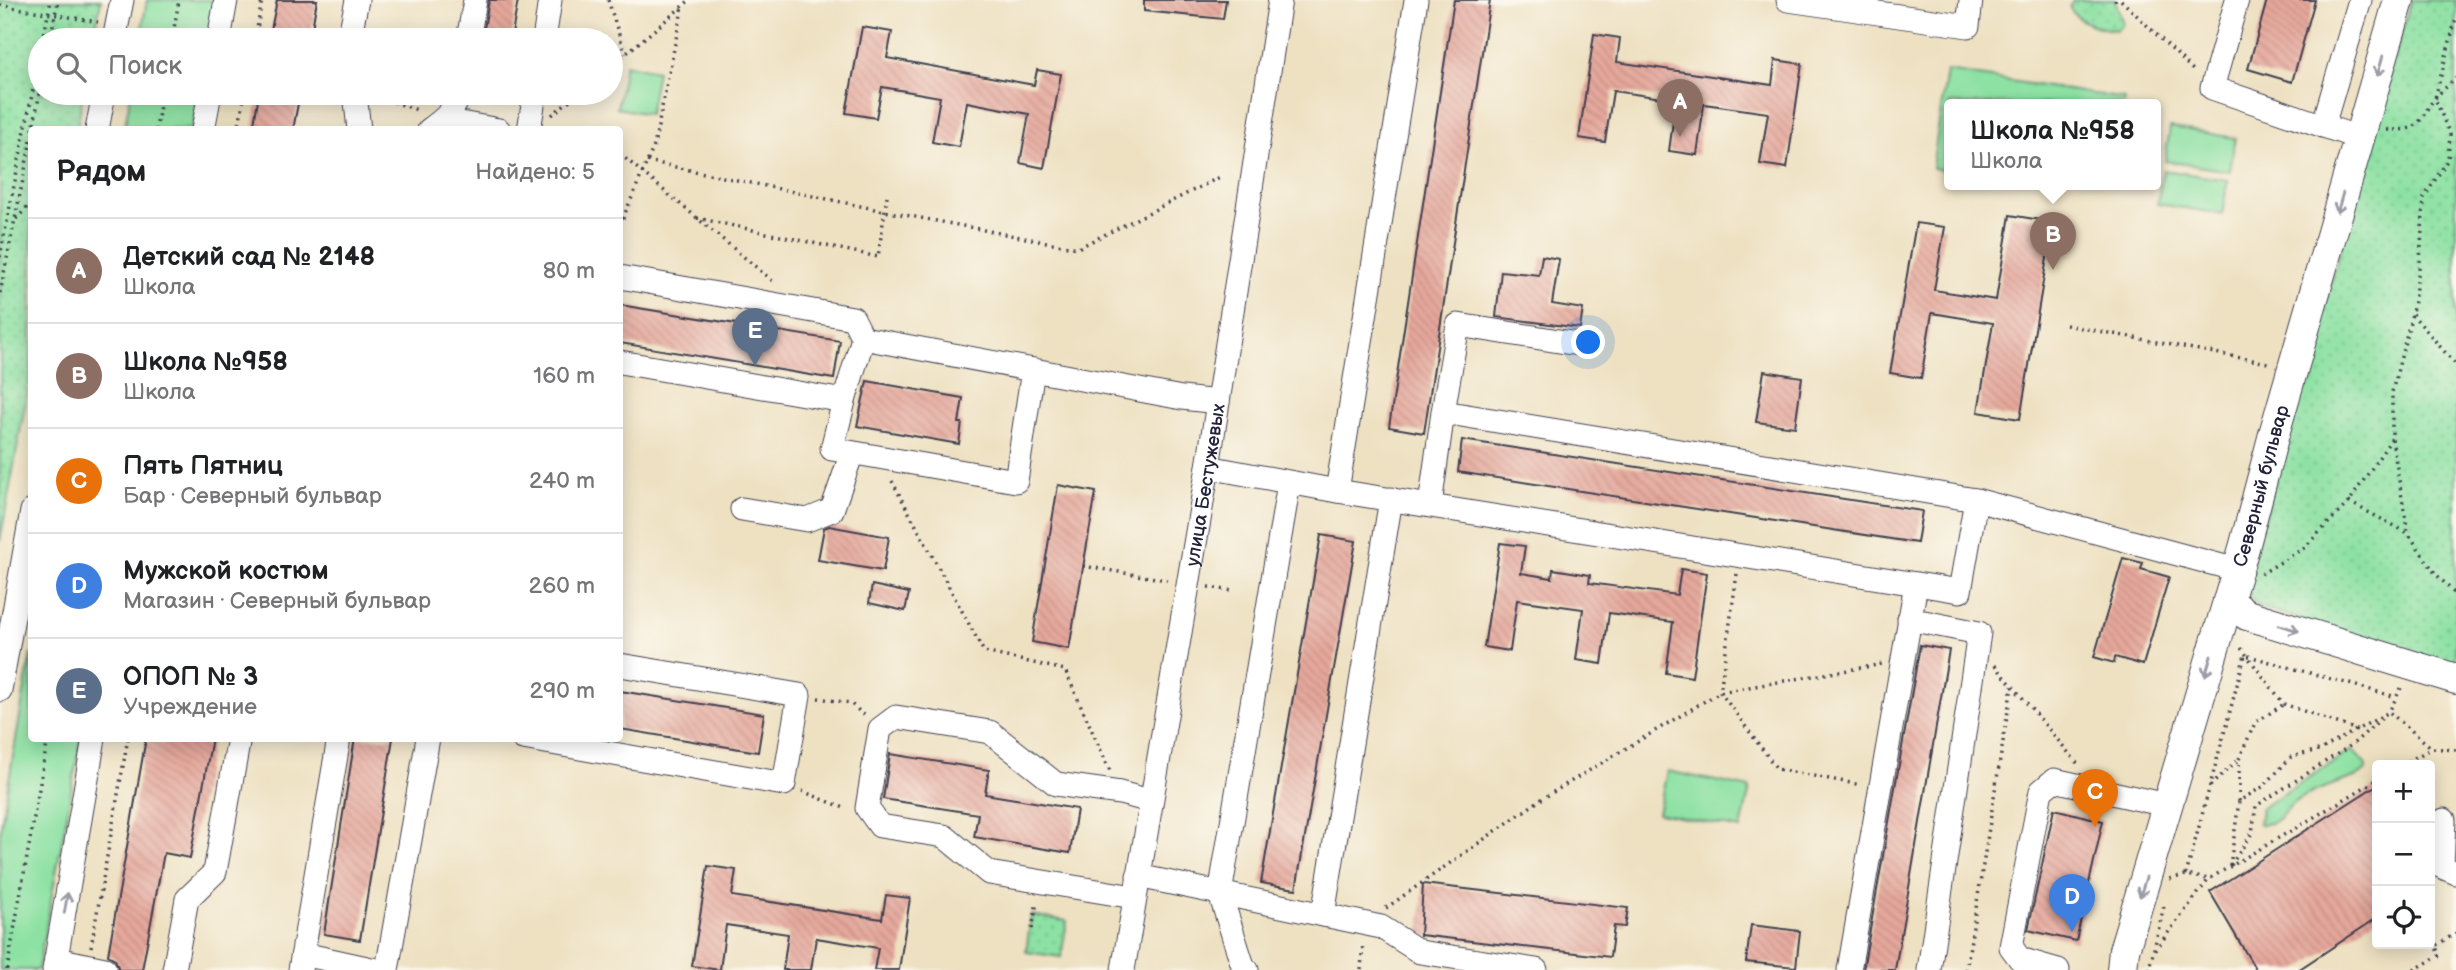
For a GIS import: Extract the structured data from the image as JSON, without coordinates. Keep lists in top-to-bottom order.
{
  "streets": {
    "main road": ["Северный бульвар"],
    "street": ["улица Бестужевых"]
  },
  "one_way": ["Северный бульвар"],
  "page": {
    "search": "Поиск",
    "pins": [
      "A",
      "B",
      "E",
      "C",
      "D"
    ],
    "popup": ["Школа №958", "Школа"],
    "heading": ["Рядом", "Найдено: 5"],
    "list": [
      {
        "mark": "A",
        "name": "Детский сад № 2148",
        "note": "Школа",
        "value": "80 m"
      },
      {
        "mark": "B",
        "name": "Школа №958",
        "note": "Школа",
        "value": "160 m"
      },
      {
        "mark": "C",
        "name": "Пять Пятниц",
        "note": "Бар · Северный бульвар",
        "value": "240 m"
      },
      {
        "mark": "D",
        "name": "Мужской костюм",
        "note": "Магазин · Северный бульвар",
        "value": "260 m"
      },
      {
        "mark": "E",
        "name": "ОПОП № 3",
        "note": "Учреждение",
        "value": "290 m"
      }
    ],
    "map_buttons": ["+", "−"]
  }
}
